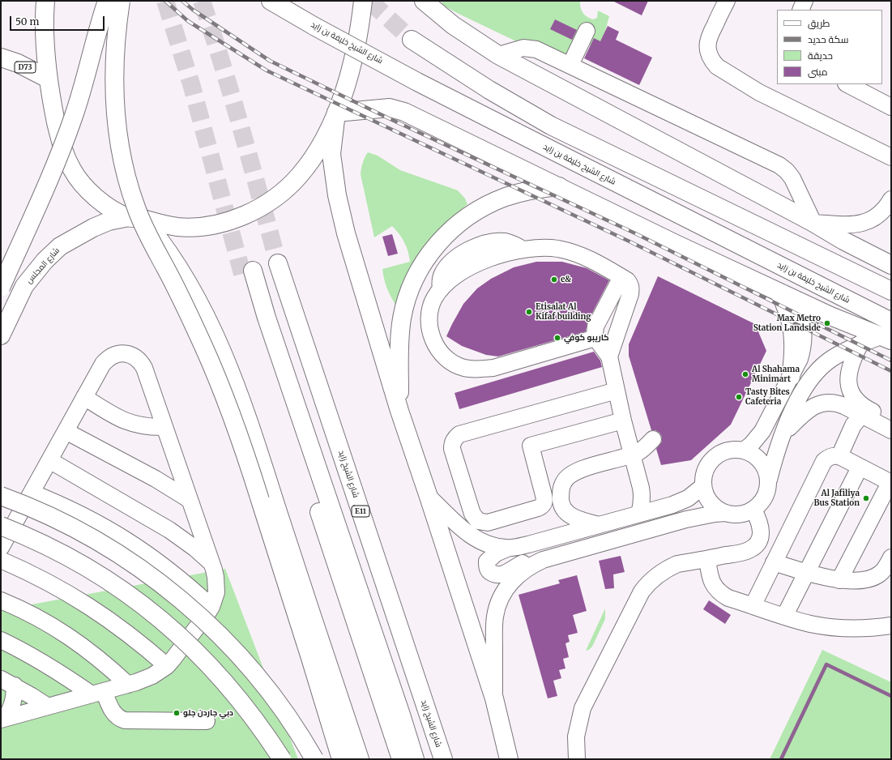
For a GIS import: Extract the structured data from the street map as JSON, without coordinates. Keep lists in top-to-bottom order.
{
  "streets": {
    "main road": [
      "شارع الشيخ خليفة بن زايد",
      "D73",
      "شارع المجلس",
      "شارع الشيخ زايد",
      "E11"
    ]
  },
  "places": [
    "e&",
    "Etisalat Al Kifaf building",
    "Max Metro Station Landside",
    "كاريبو كوفي",
    "Al Shahama Minimart",
    "Tasty Bites Cafeteria",
    "Al Jafiliya Bus Station",
    "دبي جاردن جلو"
  ],
  "legend": [
    "طريق",
    "سكة حديد",
    "حديقة",
    "مبنى"
  ],
  "scale_bar": "50 m"
}
